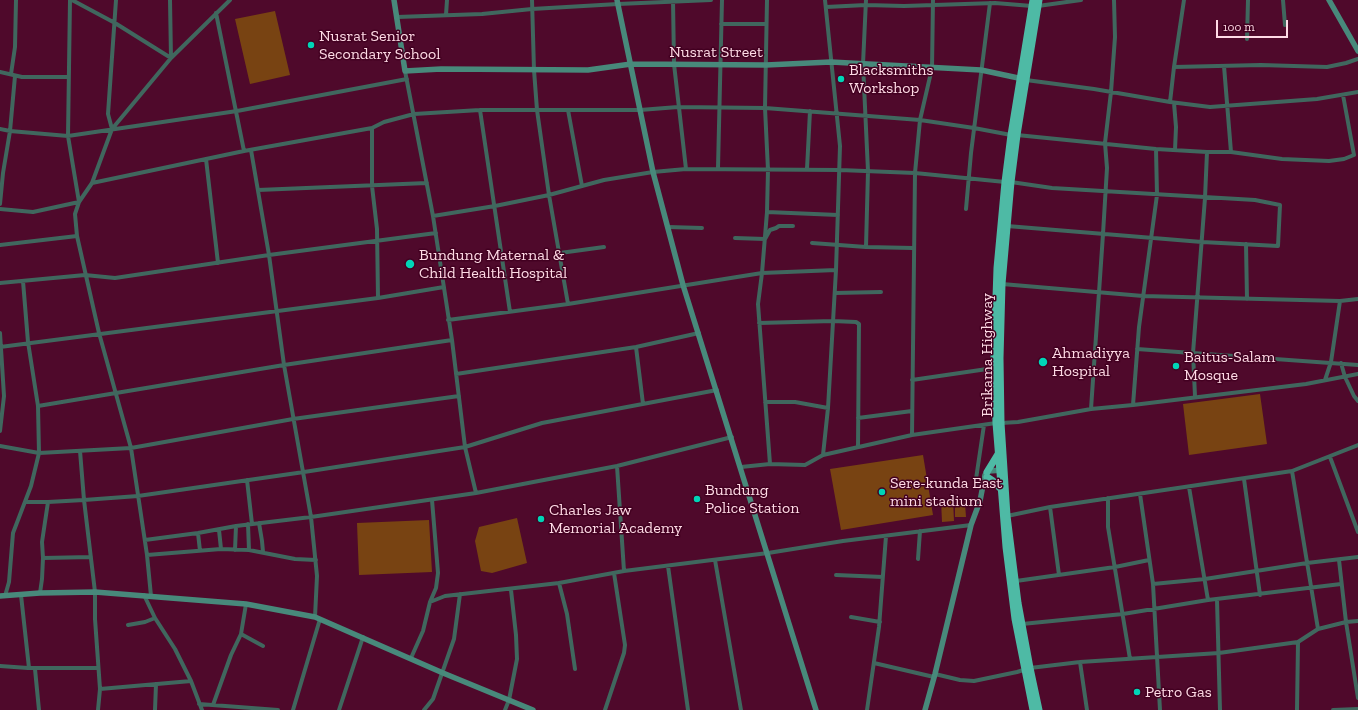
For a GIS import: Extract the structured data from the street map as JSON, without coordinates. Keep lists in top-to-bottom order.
{
  "streets": {
    "highway": ["Brikama Highway"],
    "street": ["Nusrat Street"]
  },
  "crossings": [
    ["Nusrat Street", "Brikama Highway"]
  ],
  "places": [
    "Nusrat Senior Secondary School",
    "Blacksmiths Workshop",
    "Bundung Maternal & Child Health Hospital",
    "Ahmadiyya Hospital",
    "Baitus-Salam Mosque",
    "Sere-kunda East mini stadium",
    "Bundung Police Station",
    "Charles Jaw Memorial Academy",
    "Petro Gas"
  ],
  "scale_bar": "100 m"
}
